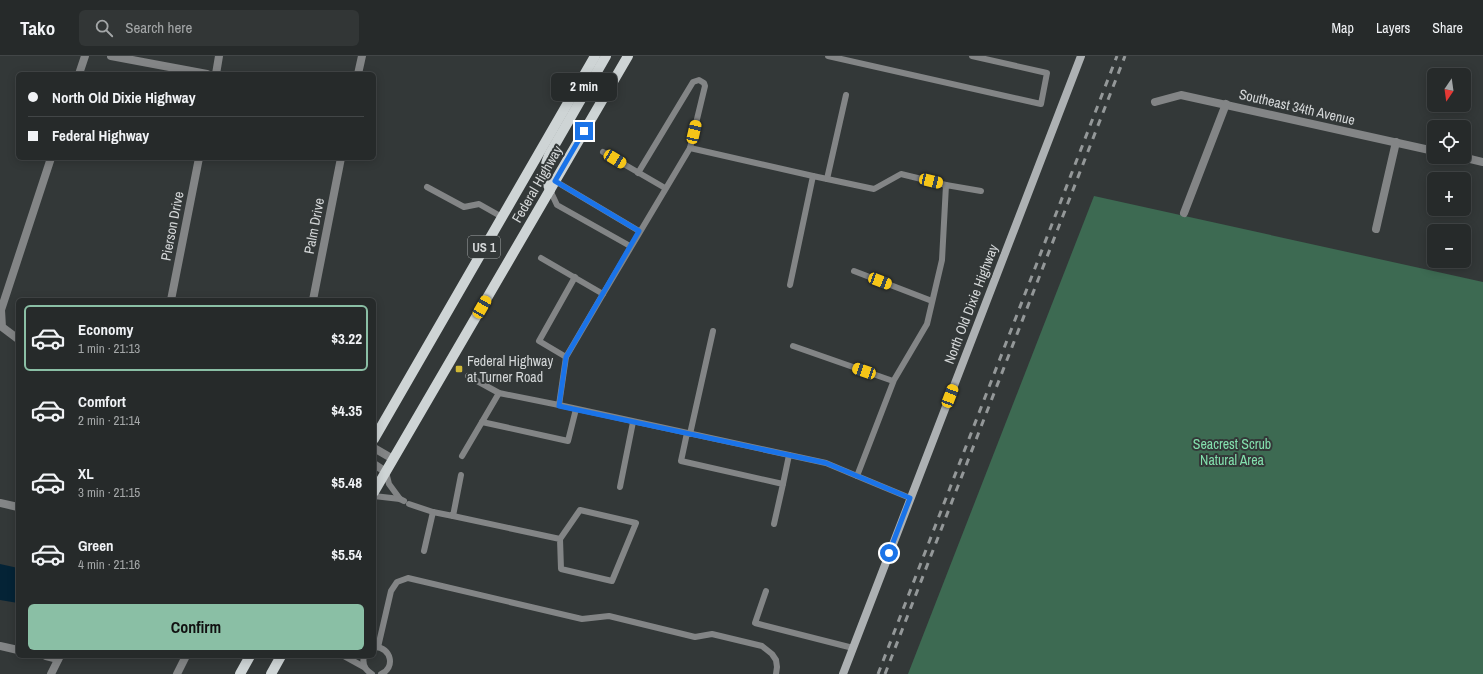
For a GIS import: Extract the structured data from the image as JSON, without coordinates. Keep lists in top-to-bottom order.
{
  "streets": {
    "main road": ["Federal Highway", "US 1"],
    "street": [
      "Southeast 34th Avenue",
      "Pierson Drive",
      "Palm Drive",
      "North Old Dixie Highway"
    ]
  },
  "parks": ["Seacrest Scrub Natural Area"],
  "places": {
    "transit": ["Federal Highway at Turner Road"]
  },
  "north": "bottom",
  "page": {
    "header": "Tako",
    "search": "Search here",
    "nav": ["Map", "Layers", "Share"],
    "map_buttons": ["+", "−"],
    "banner": ["North Old Dixie Highway", "Federal Highway"],
    "bubble": "2 min",
    "list": [
      {
        "name": "Economy",
        "note": "1 min · 21:13",
        "value": "$3.22"
      },
      {
        "name": "Comfort",
        "note": "2 min · 21:14",
        "value": "$4.35"
      },
      {
        "name": "XL",
        "note": "3 min · 21:15",
        "value": "$5.48"
      },
      {
        "name": "Green",
        "note": "4 min · 21:16",
        "value": "$5.54"
      }
    ],
    "buttons": "Confirm"
  }
}
